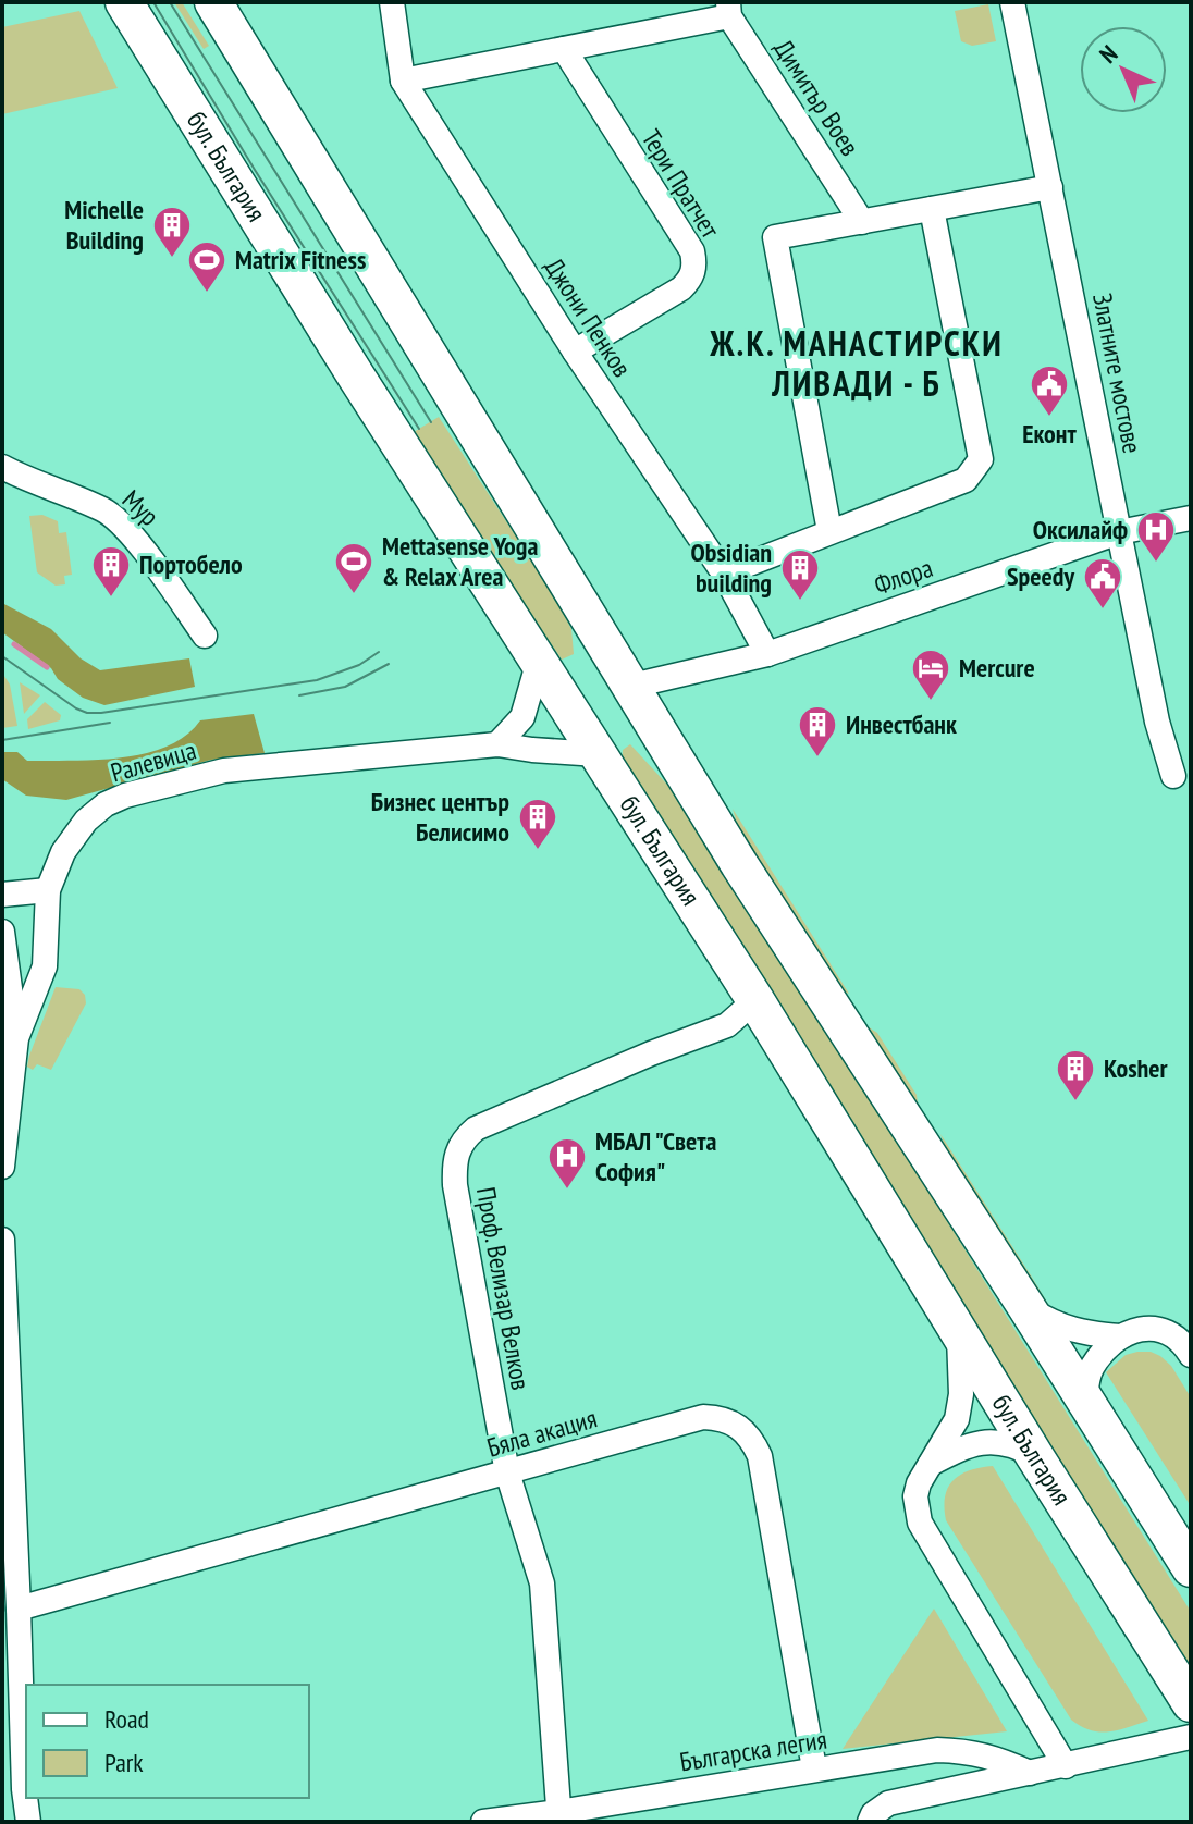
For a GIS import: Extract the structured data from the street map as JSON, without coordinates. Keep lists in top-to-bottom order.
{
  "streets": {
    "main road": ["бул. България"],
    "street": [
      "Димитър Воев",
      "Тери Пратчет",
      "Джони Пенков",
      "Златните мостове",
      "Мур",
      "Флора",
      "Ралевица",
      "Проф. Велизар Велков",
      "Бяла акация",
      "Българска легия"
    ]
  },
  "crossings": [
    ["бул. България", "Ралевица"],
    ["бул. България", "Проф. Велизар Велков"],
    ["Тери Пратчет", "Джони Пенков"],
    ["Джони Пенков", "Флора"],
    ["Златните мостове", "Флора"],
    ["Проф. Велизар Велков", "Бяла акация"],
    ["Проф. Велизар Велков", "Българска легия"],
    ["Бяла акация", "Българска легия"]
  ],
  "districts": ["Ж.К. МАНАСТИРСКИ ЛИВАДИ - Б"],
  "places": {
    "building": [
      "Michelle Building",
      "Портобело",
      "Obsidian building",
      "Инвестбанк",
      "Бизнес център Белисимо",
      "Kosher"
    ],
    "sports": ["Matrix Fitness", "Mettasense Yoga & Relax Area"],
    "public building": ["Еконт", "Speedy"],
    "hospital": ["Оксилайф", "МБАЛ \"Света София\""],
    "hotel": ["Mercure"]
  },
  "legend": ["Road", "Park"],
  "north": "top left"
}
